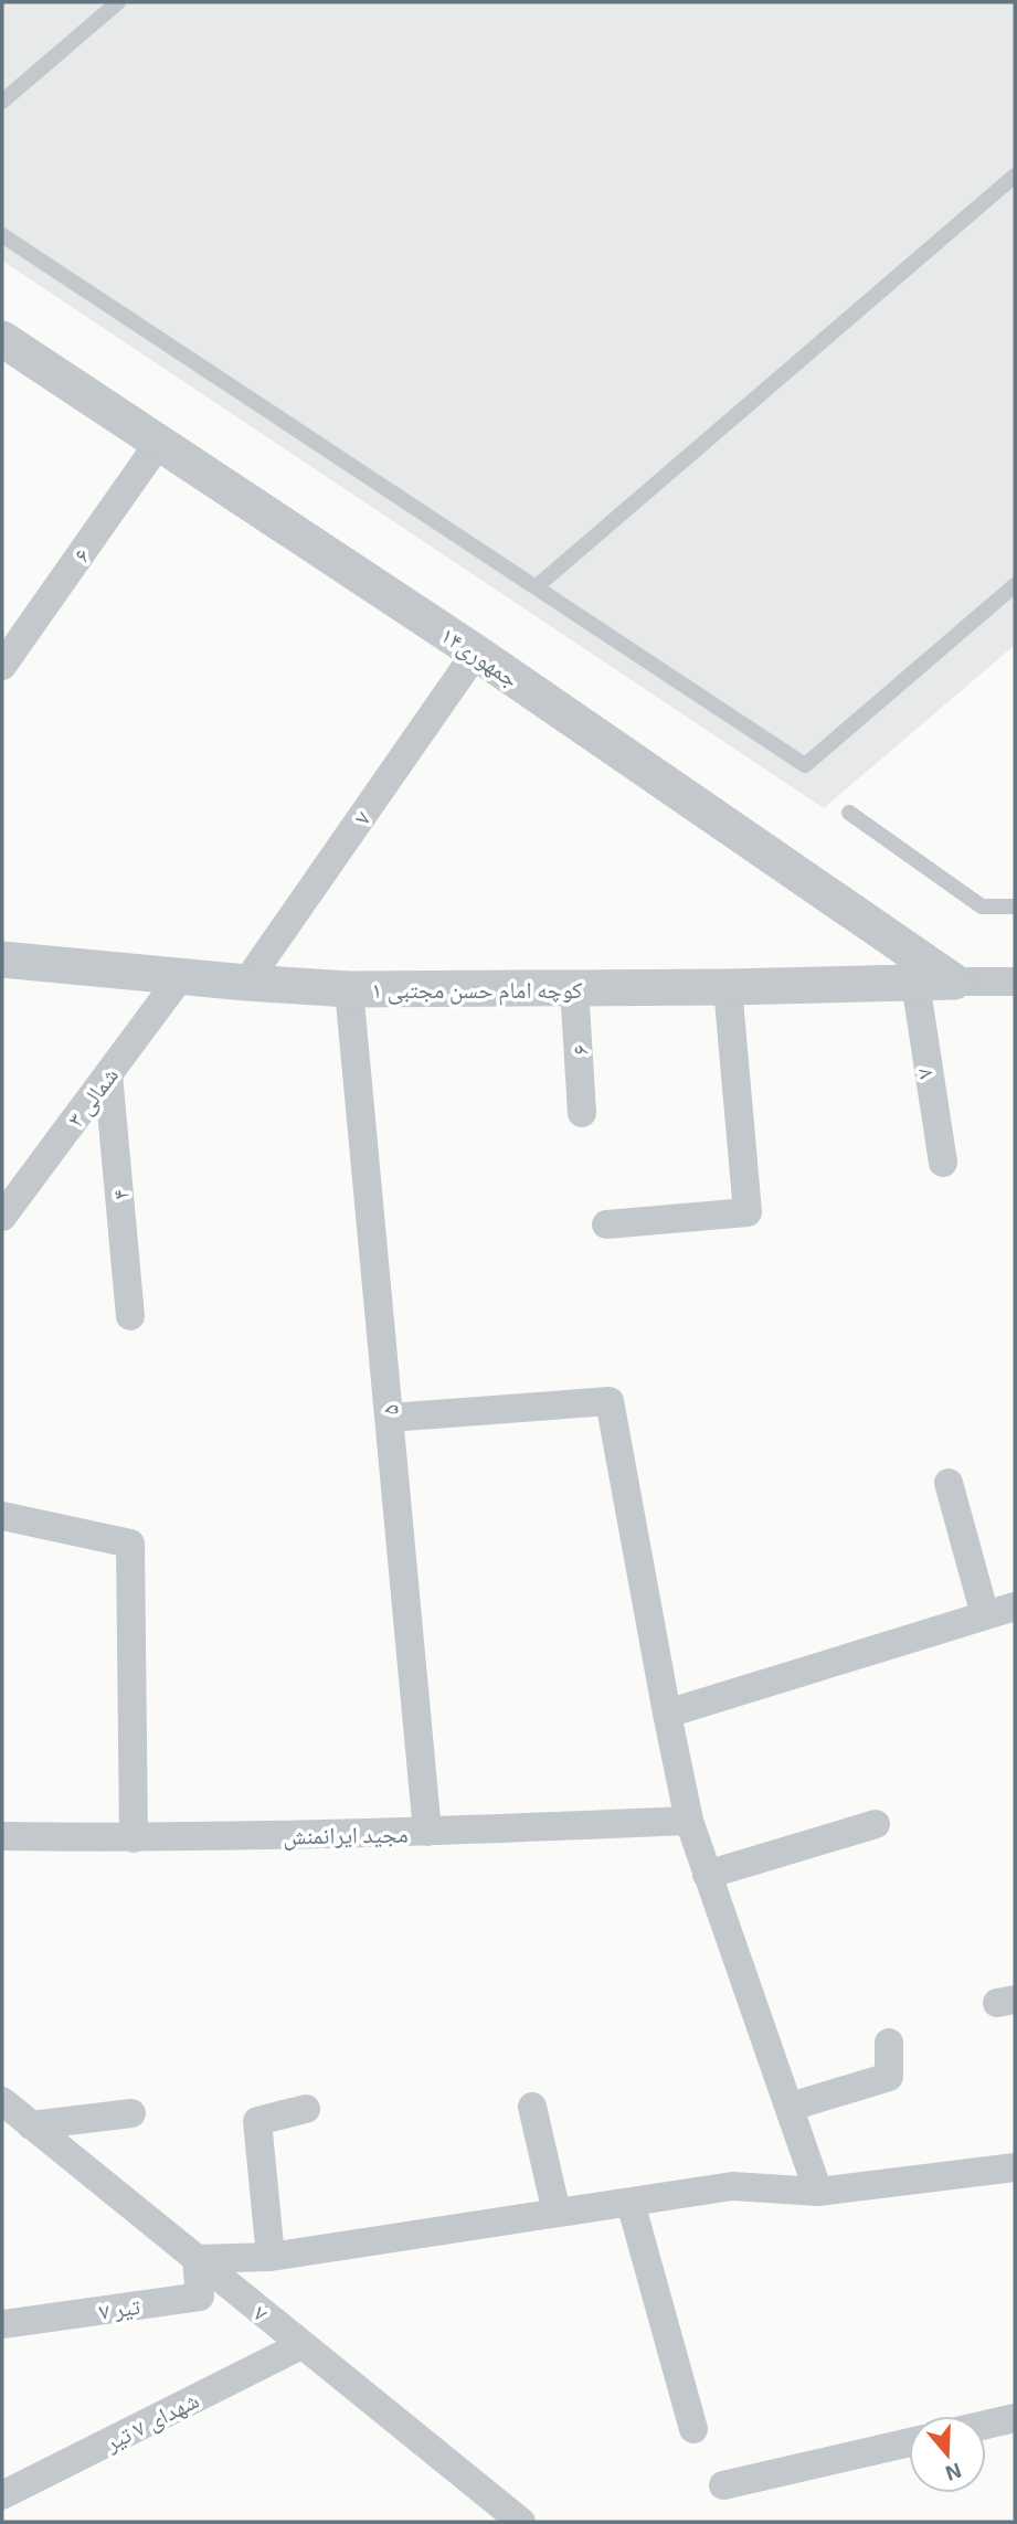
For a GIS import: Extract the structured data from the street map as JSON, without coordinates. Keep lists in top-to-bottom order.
{
  "streets": {
    "street": [
      "۶",
      "جمهوری۱۴",
      "۷",
      "کوچه امام حسن مجتبی ۱",
      "۸",
      "۳ شمالی",
      "۴",
      "۵",
      "مجید ایرانمنش",
      "۷ تیر",
      "شهدای ۷ تیر"
    ]
  },
  "crossings": [
    ["۶", "جمهوری۱۴"],
    ["۶", "کوچه امام حسن مجتبی ۱"],
    ["جمهوری۱۴", "۷"],
    ["جمهوری۱۴", "کوچه امام حسن مجتبی ۱"],
    ["۷", "کوچه امام حسن مجتبی ۱"],
    ["۷", "۷ تیر"],
    ["۷", "شهدای ۷ تیر"],
    ["کوچه امام حسن مجتبی ۱", "۸"],
    ["کوچه امام حسن مجتبی ۱", "۳ شمالی"],
    ["کوچه امام حسن مجتبی ۱", "۵"],
    ["۳ شمالی", "۴"],
    ["۵", "مجید ایرانمنش"]
  ],
  "north": "bottom"
}
